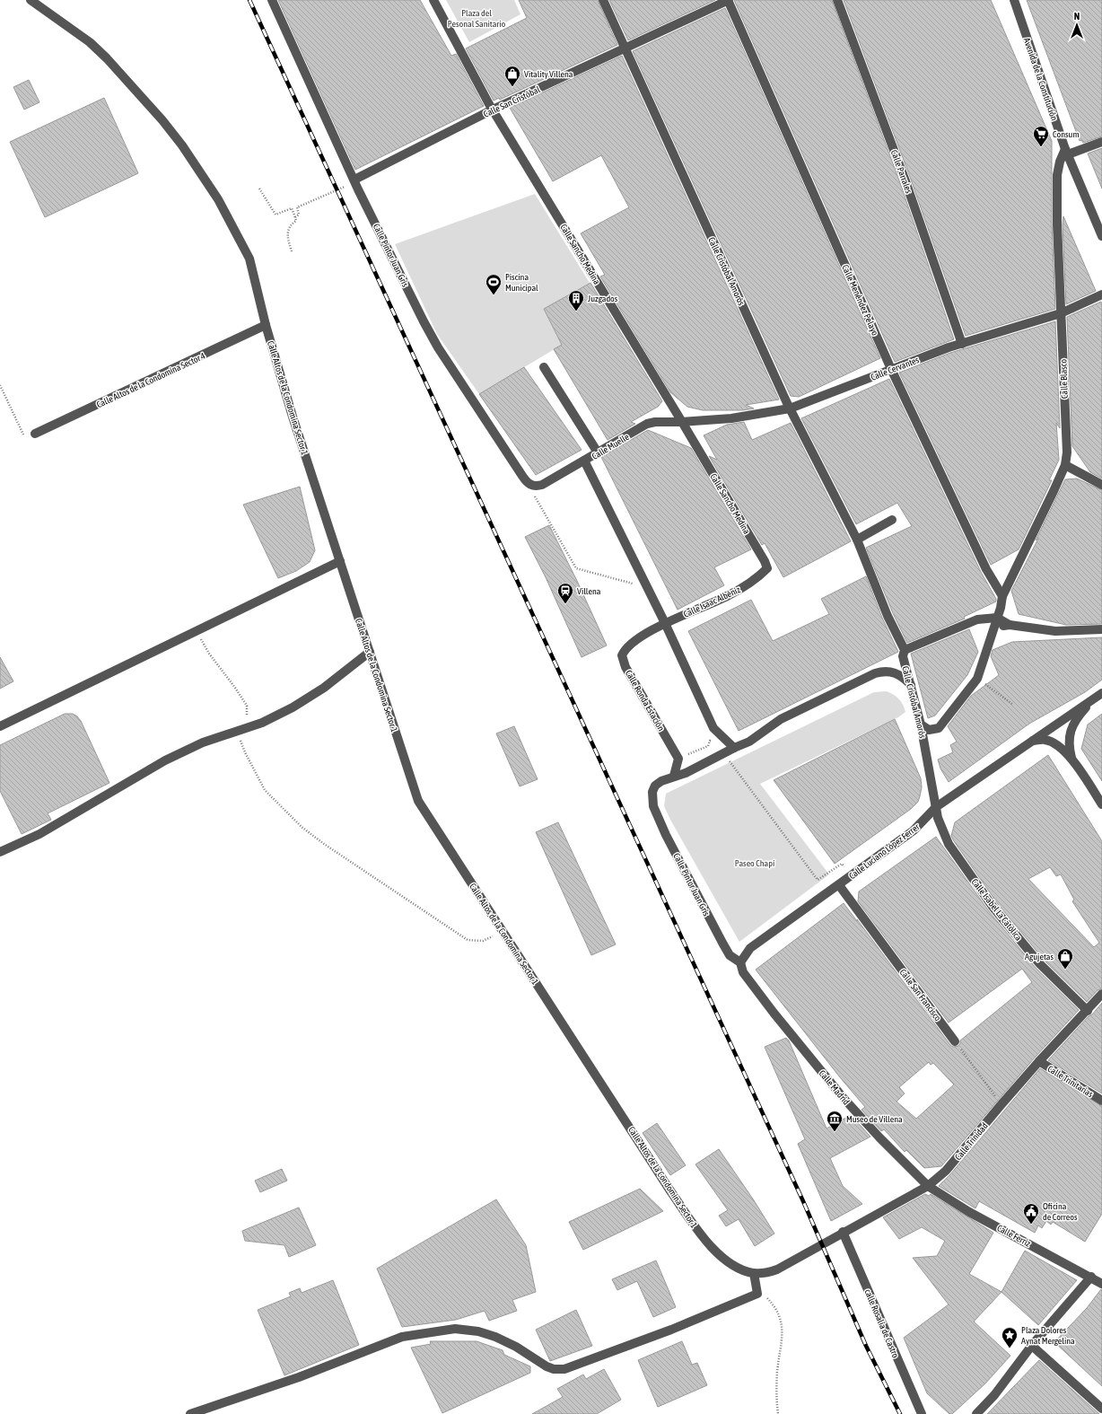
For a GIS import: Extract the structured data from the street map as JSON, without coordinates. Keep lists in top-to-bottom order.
{
  "streets": {
    "street": [
      "Avenida de la Constitución",
      "Calle San Cristóbal",
      "Calle Parrales",
      "Calle Sancho Medina",
      "Calle Pintor Juan Gris",
      "Calle Cristóbal Amorós",
      "Calle Menéndez Pelayo",
      "Calle Cervantes",
      "Calle Blasco",
      "Calle Altos de la Condomina Sector 4",
      "Calle Altos de la Condomina Sector 1",
      "Calle Muelle",
      "Calle Isaac Albéniz",
      "Calle Ronda Estación",
      "Calle Luciano López Ferrer",
      "Calle Isabel La Católica",
      "Calle San Francisco",
      "Calle Trinitarias",
      "Calle Madrid",
      "Calle Trinidad",
      "Calle Ferriz",
      "calle Rosalía de Castro"
    ]
  },
  "crossings": [
    ["Avenida de la Constitución", "Calle Blasco"],
    ["Calle San Cristóbal", "Calle Sancho Medina"],
    ["Calle San Cristóbal", "Calle Pintor Juan Gris"],
    ["Calle San Cristóbal", "Calle Cristóbal Amorós"],
    ["Calle San Cristóbal", "Calle Menéndez Pelayo"],
    ["Calle Parrales", "Calle Cervantes"],
    ["Calle Sancho Medina", "Calle Cervantes"],
    ["Calle Sancho Medina", "Calle Muelle"],
    ["Calle Sancho Medina", "Calle Isaac Albéniz"],
    ["Calle Pintor Juan Gris", "Calle Muelle"],
    ["Calle Pintor Juan Gris", "Calle Luciano López Ferrer"],
    ["Calle Pintor Juan Gris", "Calle Madrid"],
    ["Calle Cristóbal Amorós", "Calle Cervantes"],
    ["Calle Cristóbal Amorós", "Calle Isabel La Católica"],
    ["Calle Menéndez Pelayo", "Calle Cervantes"],
    ["Calle Menéndez Pelayo", "Calle Blasco"],
    ["Calle Cervantes", "Calle Blasco"],
    ["Calle Cervantes", "Calle Muelle"],
    ["Calle Altos de la Condomina Sector 4", "Calle Altos de la Condomina Sector 1"],
    ["Calle Altos de la Condomina Sector 1", "Calle Trinidad"],
    ["Calle Isaac Albéniz", "Calle Ronda Estación"],
    ["Calle Luciano López Ferrer", "Calle Isabel La Católica"],
    ["Calle Luciano López Ferrer", "Calle San Francisco"],
    ["Calle Isabel La Católica", "Calle Trinidad"],
    ["Calle Trinitarias", "Calle Trinidad"],
    ["Calle Madrid", "Calle Trinidad"],
    ["Calle Madrid", "Calle Ferriz"],
    ["Calle Trinidad", "Calle Ferriz"],
    ["Calle Trinidad", "calle Rosalía de Castro"]
  ],
  "parks": ["Plaza del Pesonal Sanitario", "Paseo Chapí"],
  "places": {
    "shop": ["Vitality Villena", "Agujetas"],
    "supermarket": ["Consum"],
    "sports": ["Piscina Municipal"],
    "building": ["Juzgados"],
    "station": ["Villena"],
    "museum": ["Museo de Villena"],
    "public building": ["Oficina de Correos"],
    "place": ["Plaza Dolores Aynat Mergelina"]
  },
  "north": "top"
}
